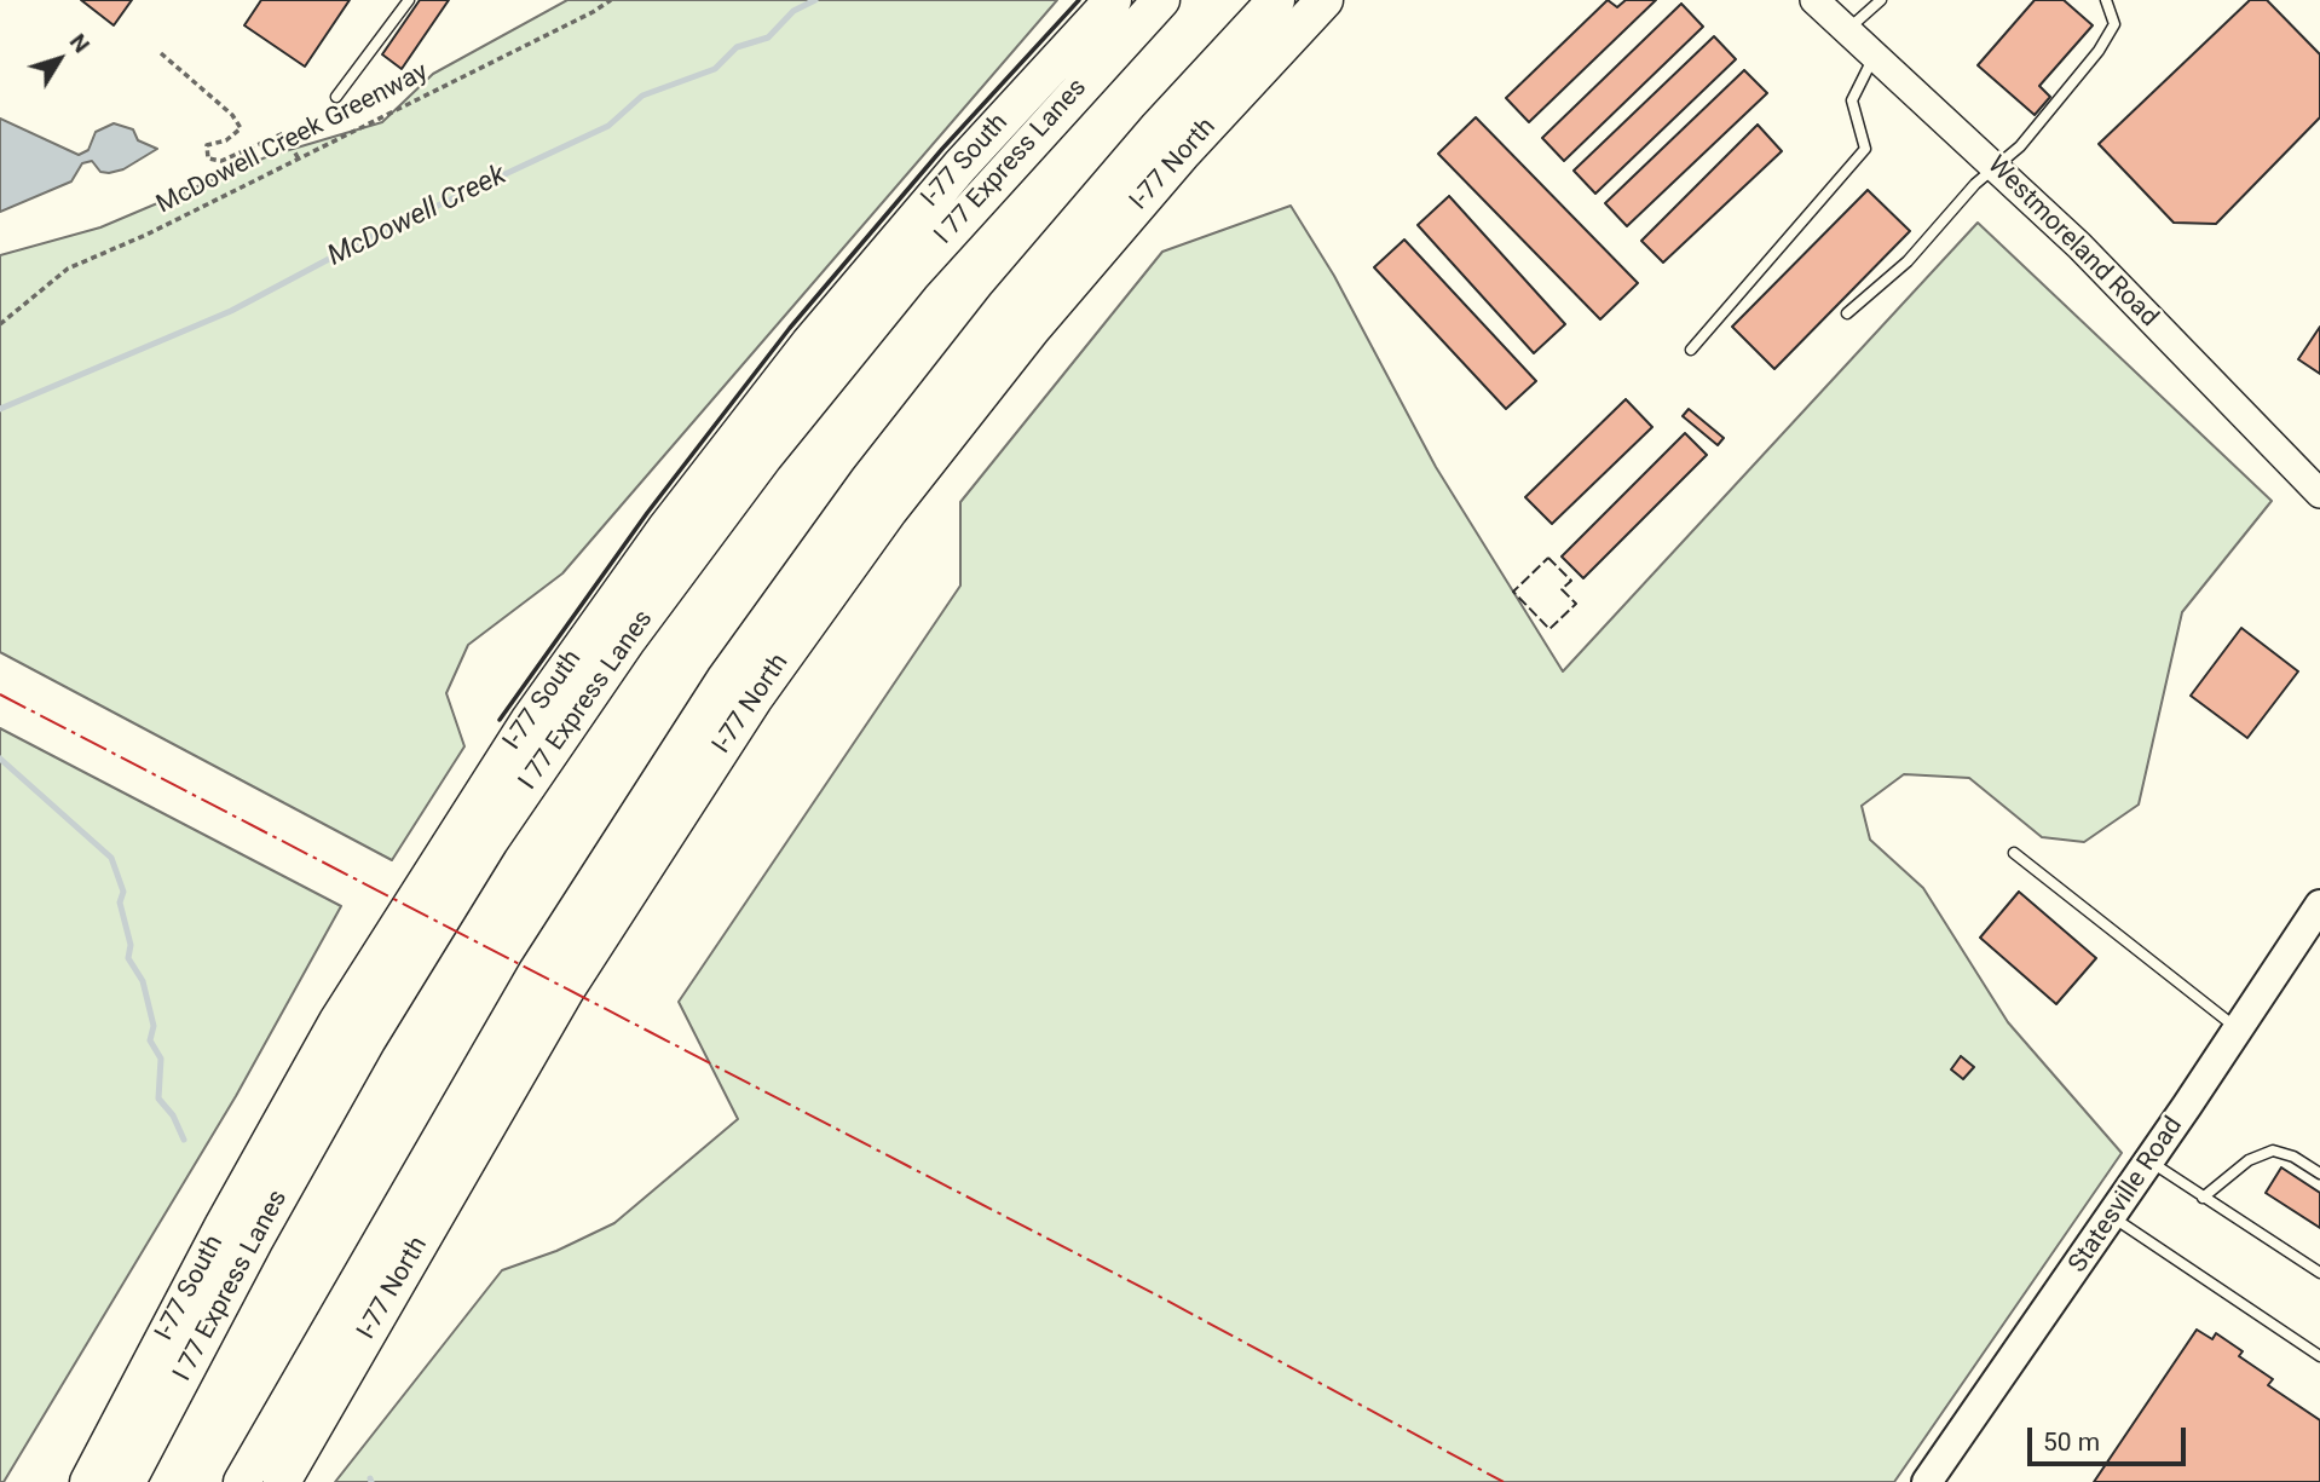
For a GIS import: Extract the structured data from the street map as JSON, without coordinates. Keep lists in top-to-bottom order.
{
  "streets": {
    "highway": ["I-77 South", "I 77 Express Lanes", "I-77 North"],
    "main road": ["Statesville Road"],
    "street": ["Westmoreland Road"],
    "path": ["McDowell Creek Greenway"]
  },
  "water": ["McDowell Creek"],
  "scale_bar": "50 m",
  "north": "top right"
}
